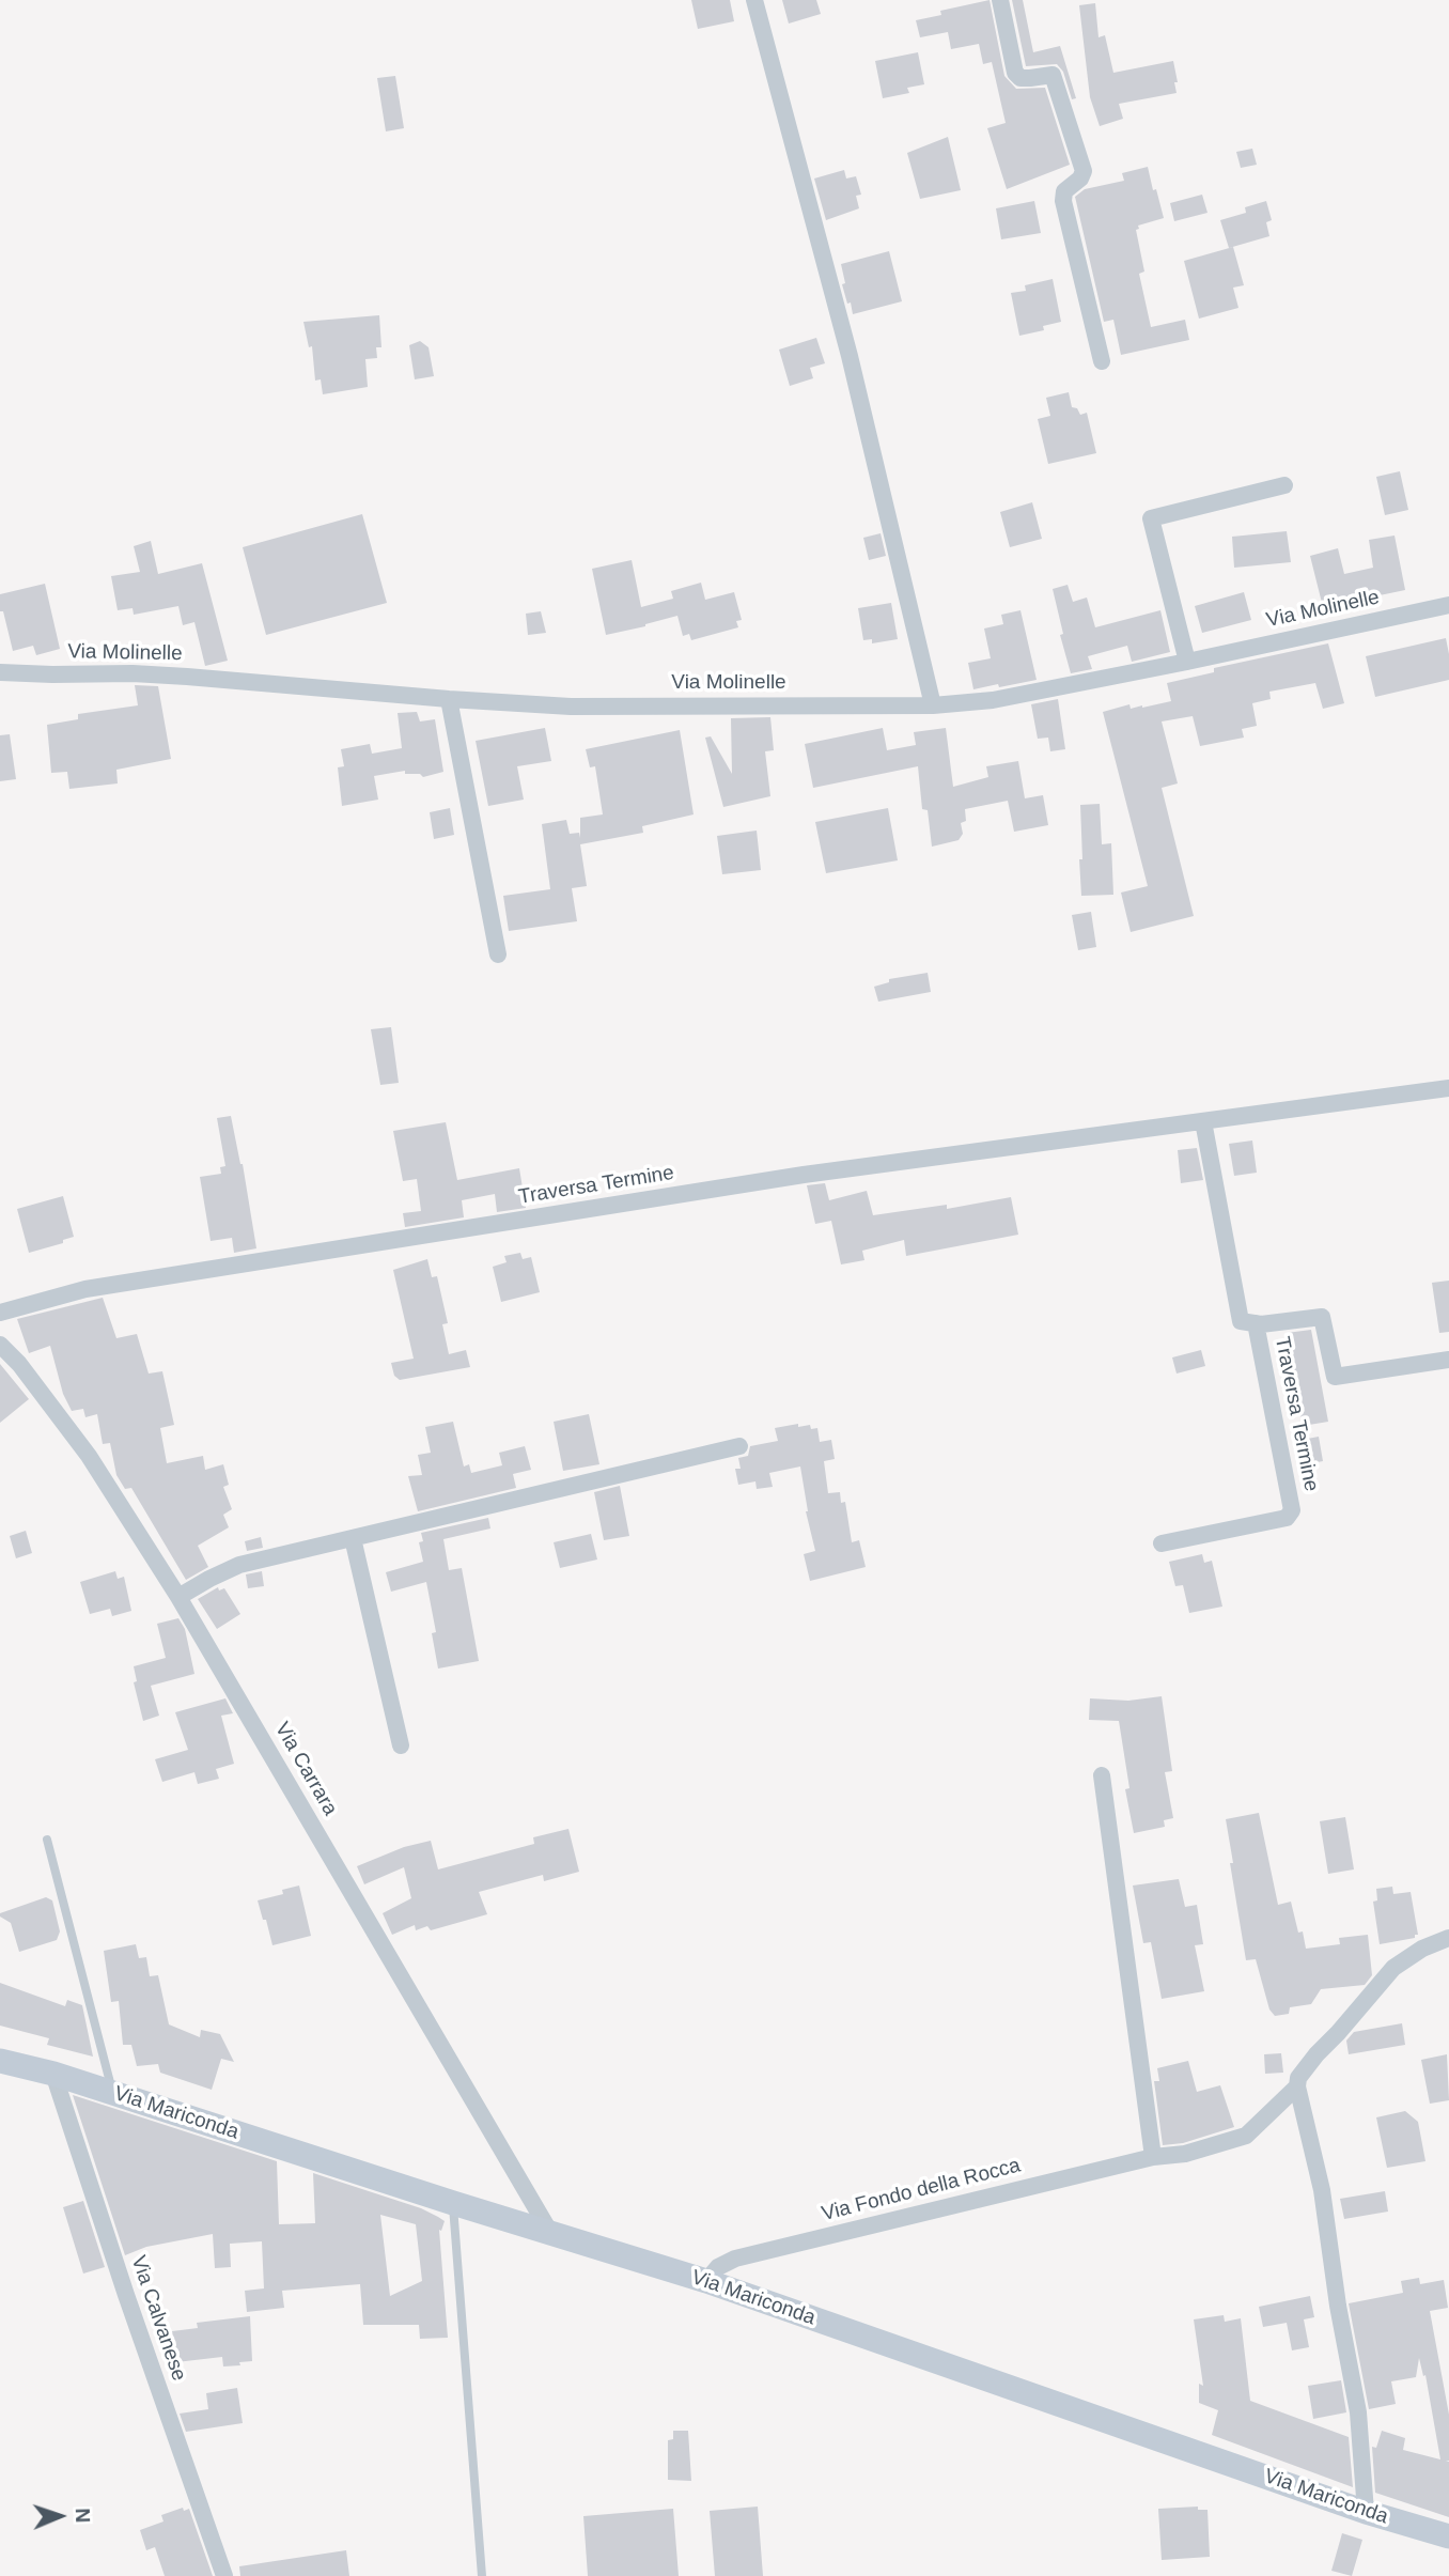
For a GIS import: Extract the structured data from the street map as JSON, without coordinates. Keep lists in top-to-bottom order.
{
  "streets": {
    "street": [
      "Via Molinelle",
      "Traversa Termine",
      "Via Carrara",
      "Via Mariconda",
      "Via Fondo della Rocca",
      "Via Calvanese"
    ]
  },
  "crossings": [
    ["Via Carrara", "Via Mariconda"],
    ["Via Mariconda", "Via Fondo della Rocca"],
    ["Via Mariconda", "Via Calvanese"]
  ],
  "north": "right"
}
